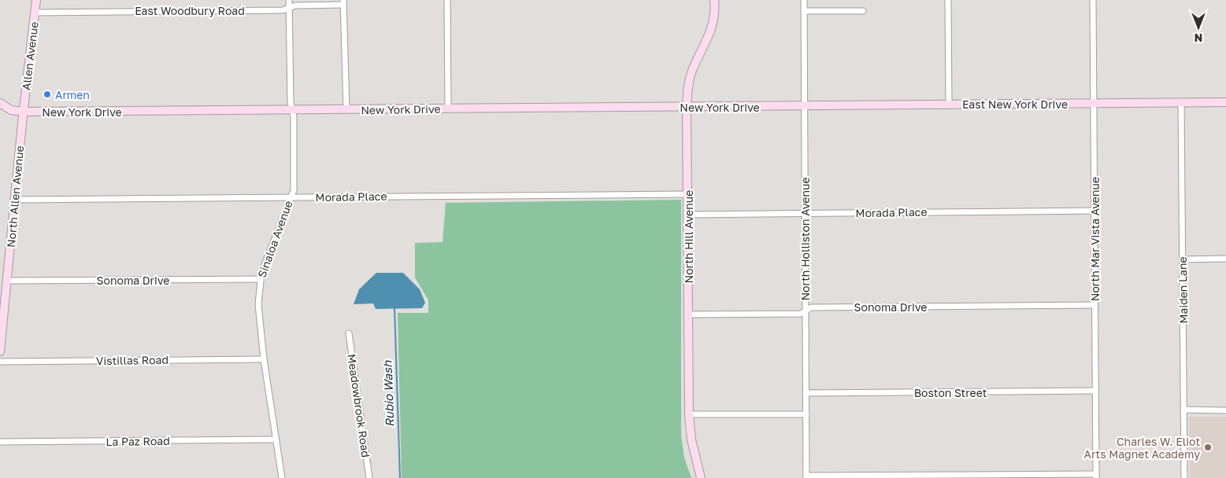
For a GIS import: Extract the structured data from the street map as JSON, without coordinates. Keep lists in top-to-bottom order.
{
  "streets": {
    "street": [
      "East Woodbury Road",
      "Allen Avenue",
      "East New York Drive",
      "New York Drive",
      "North Allen Avenue",
      "Morada Place",
      "North Hill Avenue",
      "Sinaloa Avenue",
      "North Holliston Avenue",
      "North Mar Vista Avenue",
      "Sonoma Drive",
      "Maiden Lane",
      "Vistillas Road",
      "Boston Street",
      "Meadowbrook Road",
      "La Paz Road"
    ]
  },
  "crossings": [
    ["East Woodbury Road", "Allen Avenue"],
    ["East Woodbury Road", "Sinaloa Avenue"],
    ["Allen Avenue", "New York Drive"],
    ["Allen Avenue", "North Allen Avenue"],
    ["East New York Drive", "New York Drive"],
    ["East New York Drive", "North Holliston Avenue"],
    ["East New York Drive", "North Mar Vista Avenue"],
    ["East New York Drive", "Maiden Lane"],
    ["New York Drive", "North Allen Avenue"],
    ["New York Drive", "North Hill Avenue"],
    ["New York Drive", "Sinaloa Avenue"],
    ["New York Drive", "North Holliston Avenue"],
    ["North Allen Avenue", "Morada Place"],
    ["North Allen Avenue", "Sonoma Drive"],
    ["Morada Place", "North Hill Avenue"],
    ["Morada Place", "Sinaloa Avenue"],
    ["Morada Place", "North Holliston Avenue"],
    ["Morada Place", "North Mar Vista Avenue"],
    ["North Hill Avenue", "Sonoma Drive"],
    ["Sinaloa Avenue", "Sonoma Drive"],
    ["Sinaloa Avenue", "Vistillas Road"],
    ["Sinaloa Avenue", "La Paz Road"],
    ["North Holliston Avenue", "Sonoma Drive"],
    ["North Holliston Avenue", "Boston Street"],
    ["North Mar Vista Avenue", "Sonoma Drive"],
    ["North Mar Vista Avenue", "Boston Street"]
  ],
  "water": ["Rubio Wash"],
  "places": ["Armen", "Charles W. Eliot Arts Magnet Academy"],
  "north": "bottom"
}
